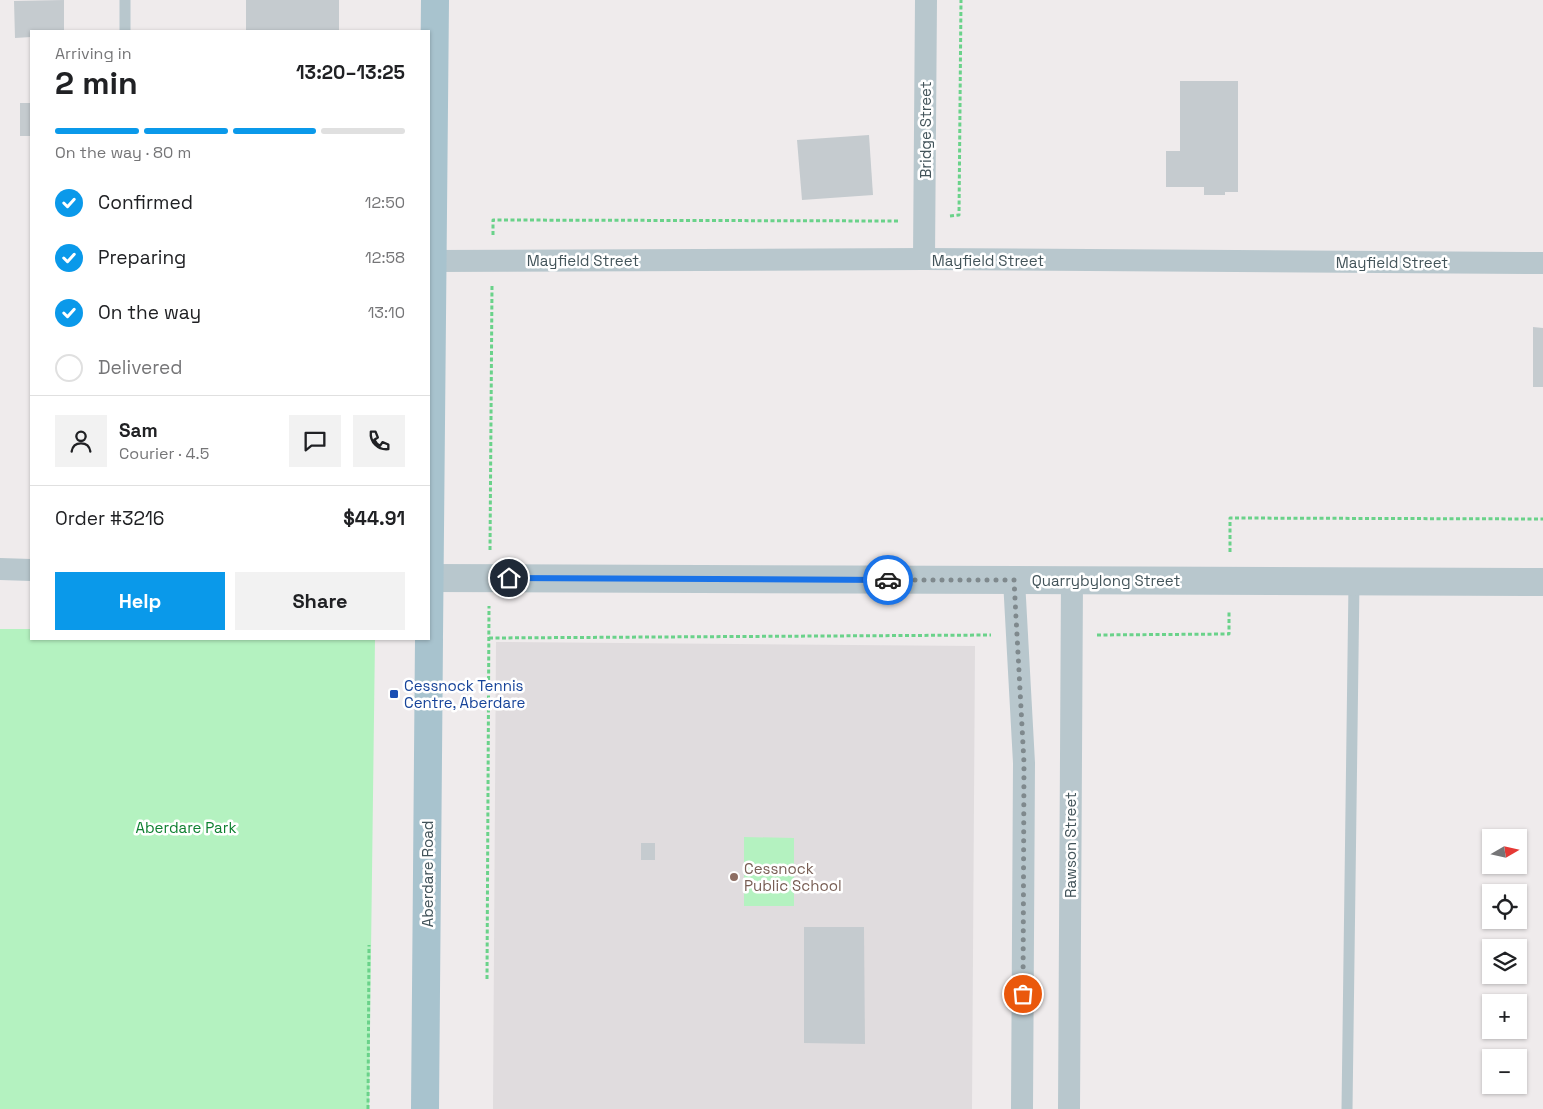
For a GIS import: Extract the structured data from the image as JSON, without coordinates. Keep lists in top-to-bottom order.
{
  "streets": {
    "main road": ["Aberdare Road"],
    "street": [
      "Bridge Street",
      "Mayfield Street",
      "Quarrybylong Street",
      "Rawson Street"
    ]
  },
  "crossings": [
    ["Bridge Street", "Mayfield Street"],
    ["Quarrybylong Street", "Rawson Street"]
  ],
  "parks": ["Aberdare Park"],
  "places": {
    "transit": ["Cessnock Tennis Centre, Aberdare"],
    "other": ["Cessnock Public School"]
  },
  "north": "right",
  "page": {
    "heading": ["2 min", "Arriving in", "13:20–13:25"],
    "panel": [
      "Sam",
      "Courier · 4.5",
      "Order #3216",
      "$44.91"
    ],
    "bar": "On the way · 80 m",
    "list": [
      ["Confirmed", "12:50"],
      ["Preparing", "12:58"],
      ["On the way", "13:10"],
      "Delivered"
    ],
    "buttons": ["Help", "Share"],
    "map_buttons": ["+", "−"]
  }
}
